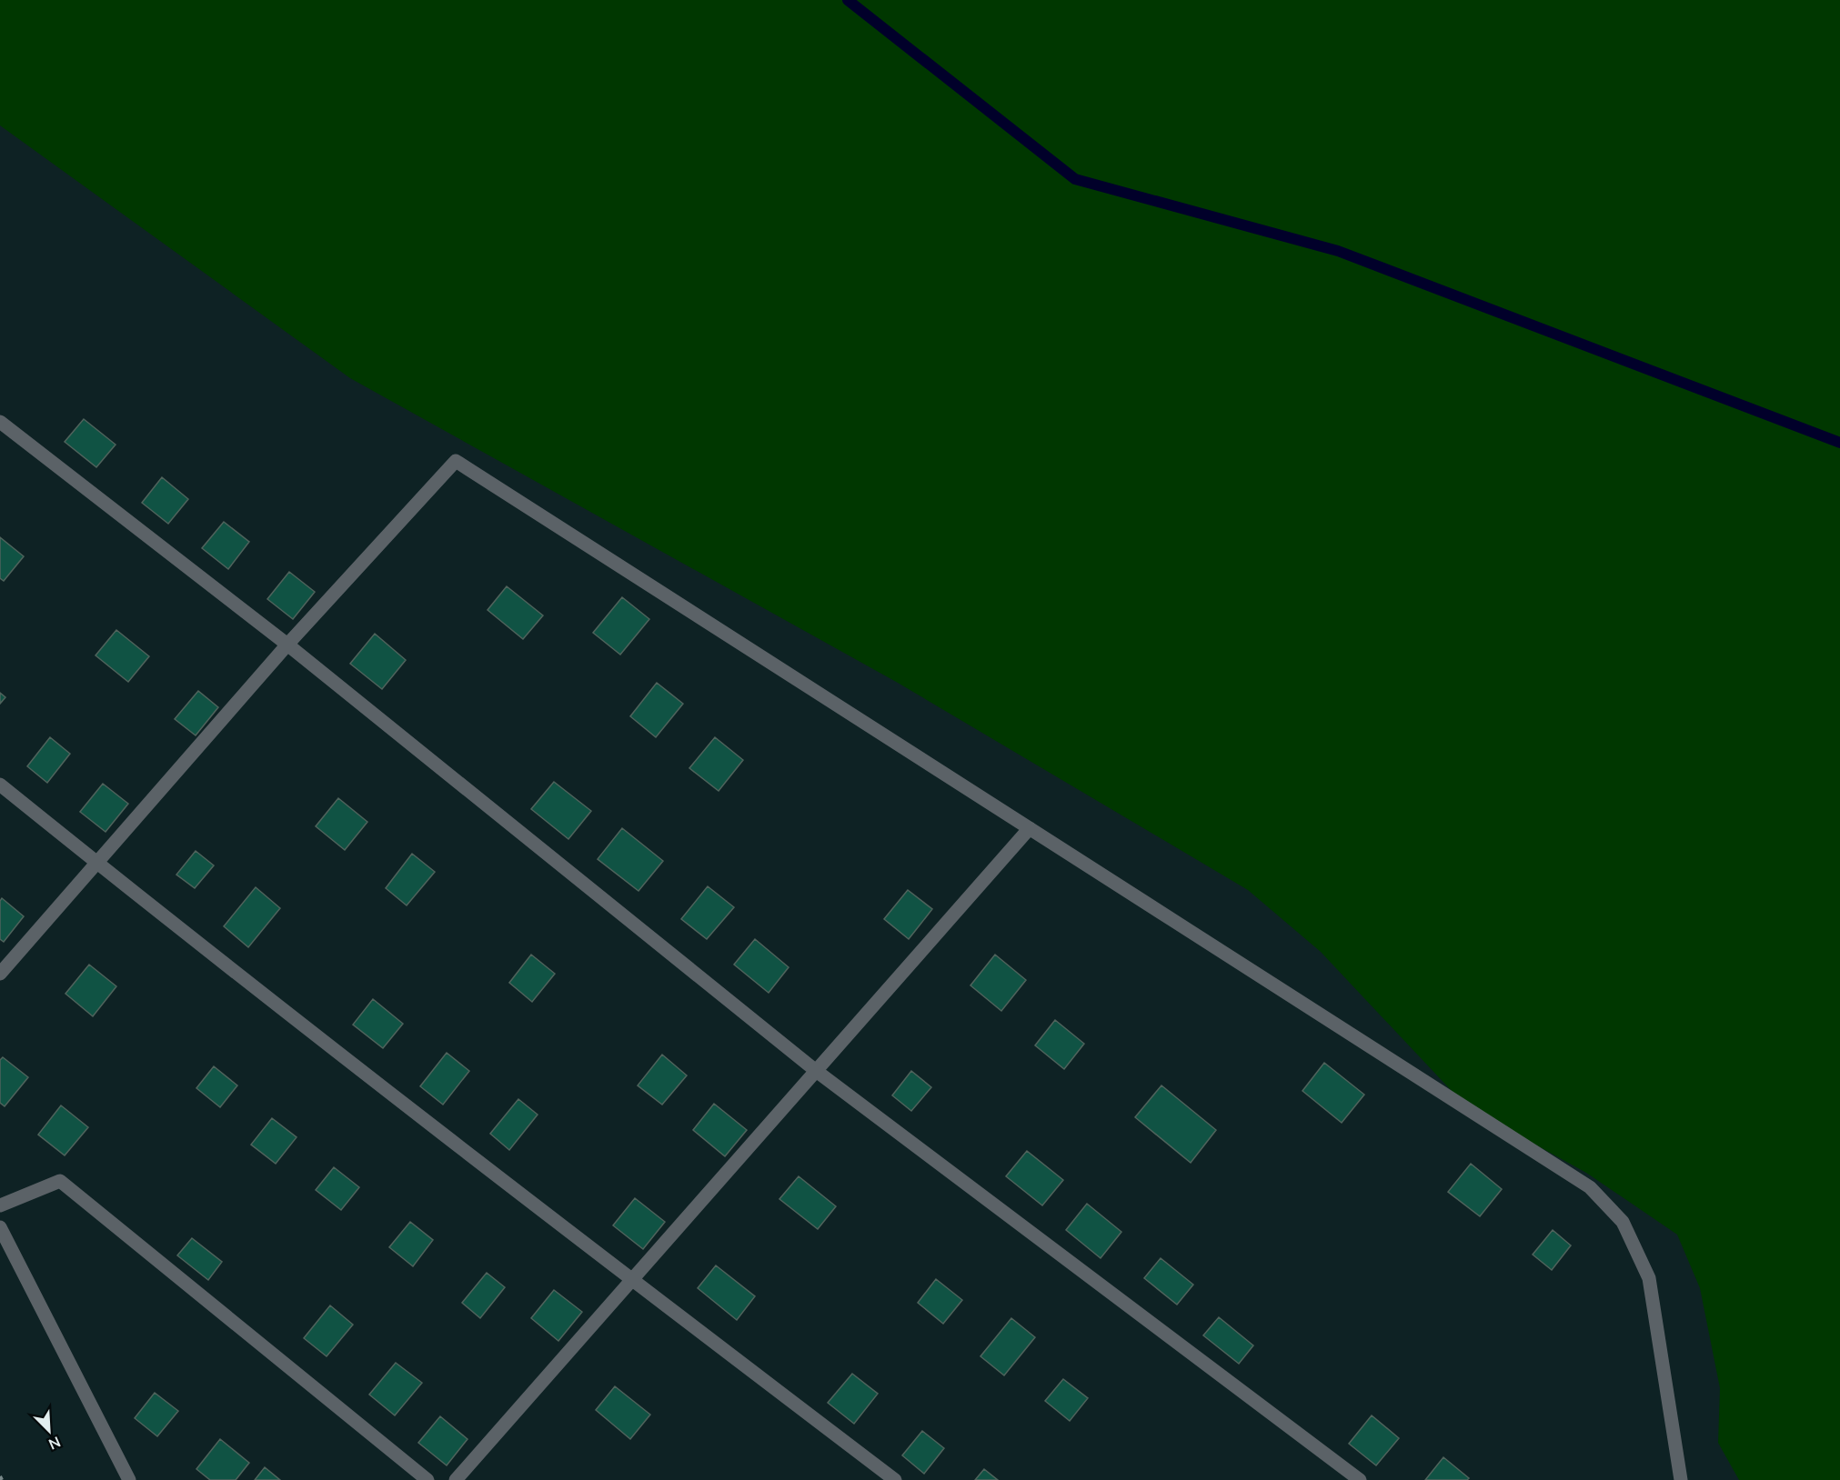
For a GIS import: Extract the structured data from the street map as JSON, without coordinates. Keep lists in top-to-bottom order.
{
  "north": "bottom right"
}
